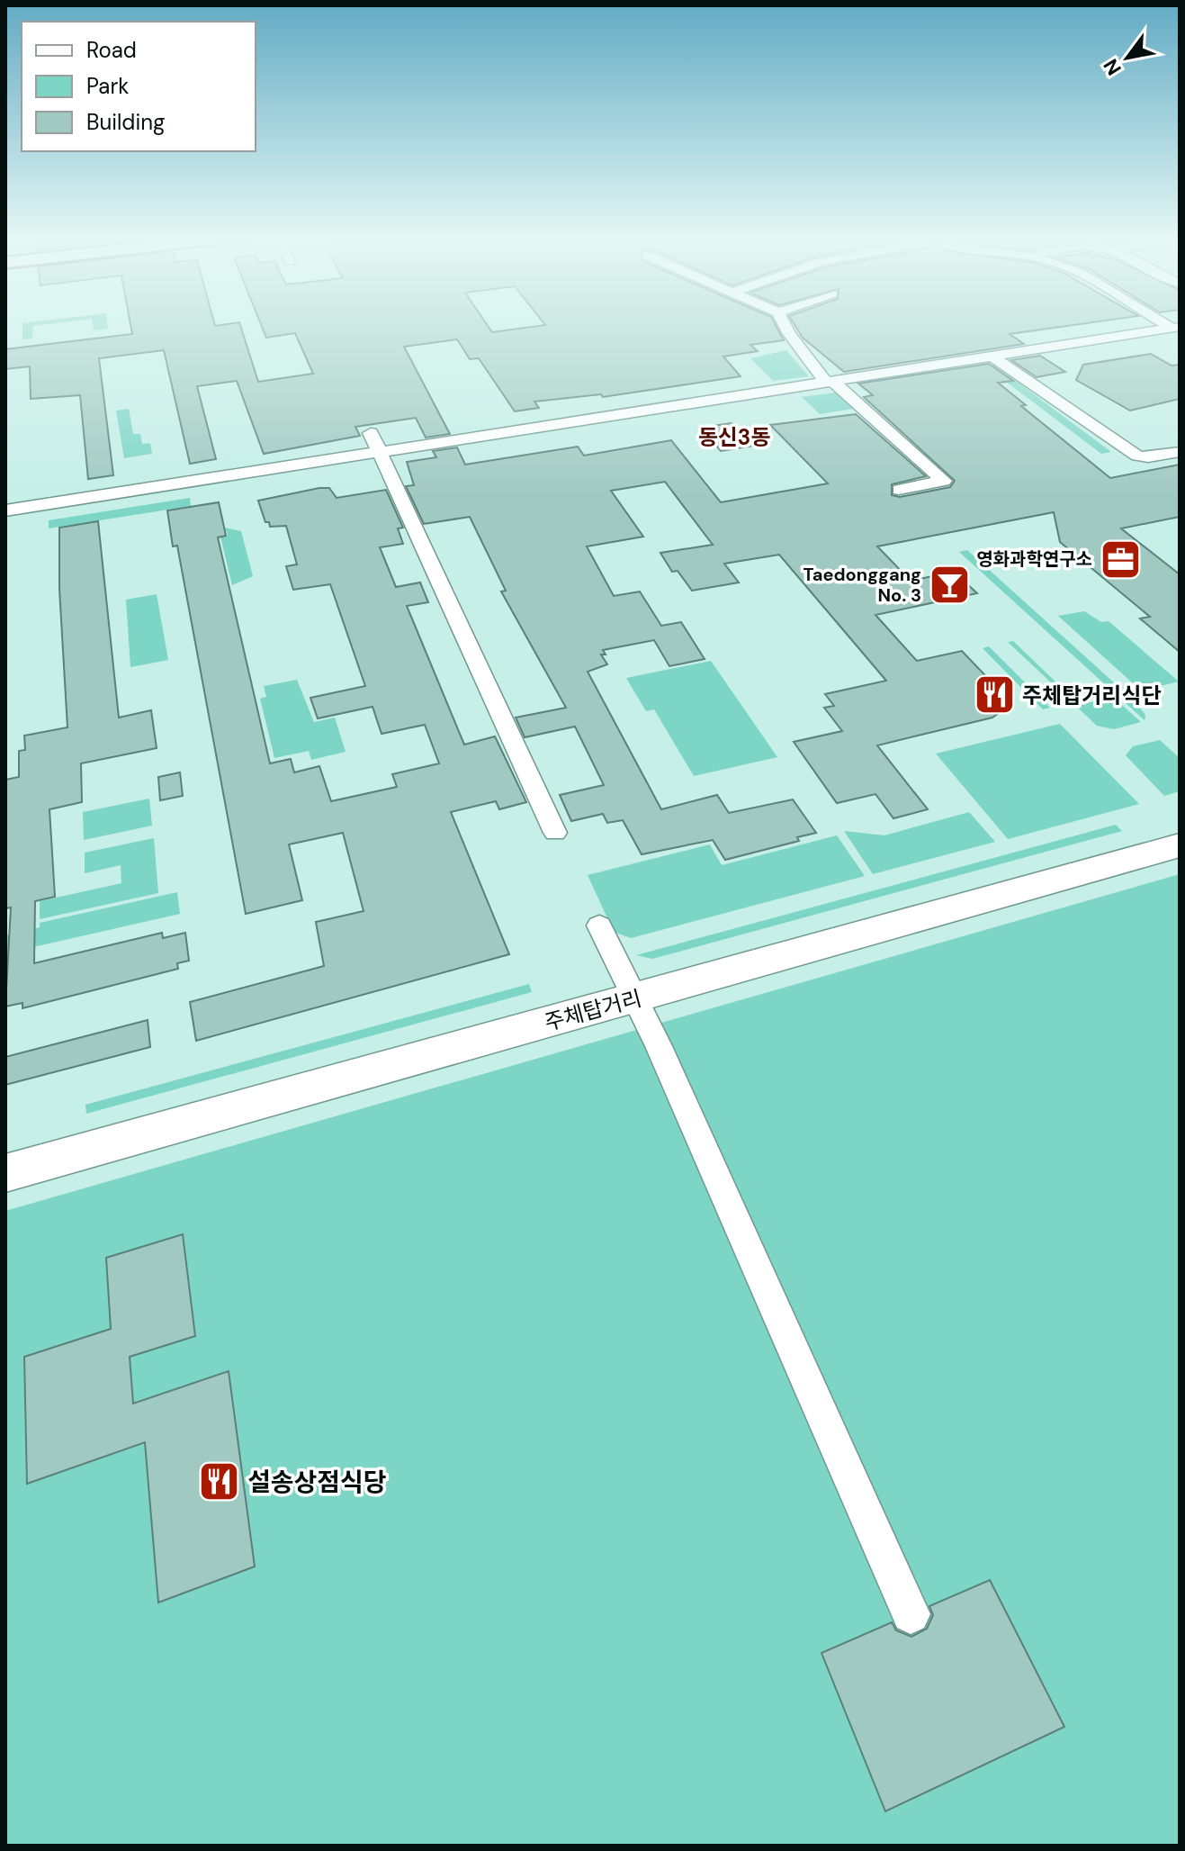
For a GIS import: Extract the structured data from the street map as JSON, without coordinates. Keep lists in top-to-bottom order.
{
  "streets": {
    "main road": ["주체탑거리"]
  },
  "districts": ["동신3동"],
  "places": {
    "office": ["영화과학연구소"],
    "bar": ["Taedonggang No. 3"],
    "restaurant": ["주체탑거리식단", "설송상점식당"]
  },
  "legend": ["Road", "Park", "Building"],
  "north": "bottom left"
}
